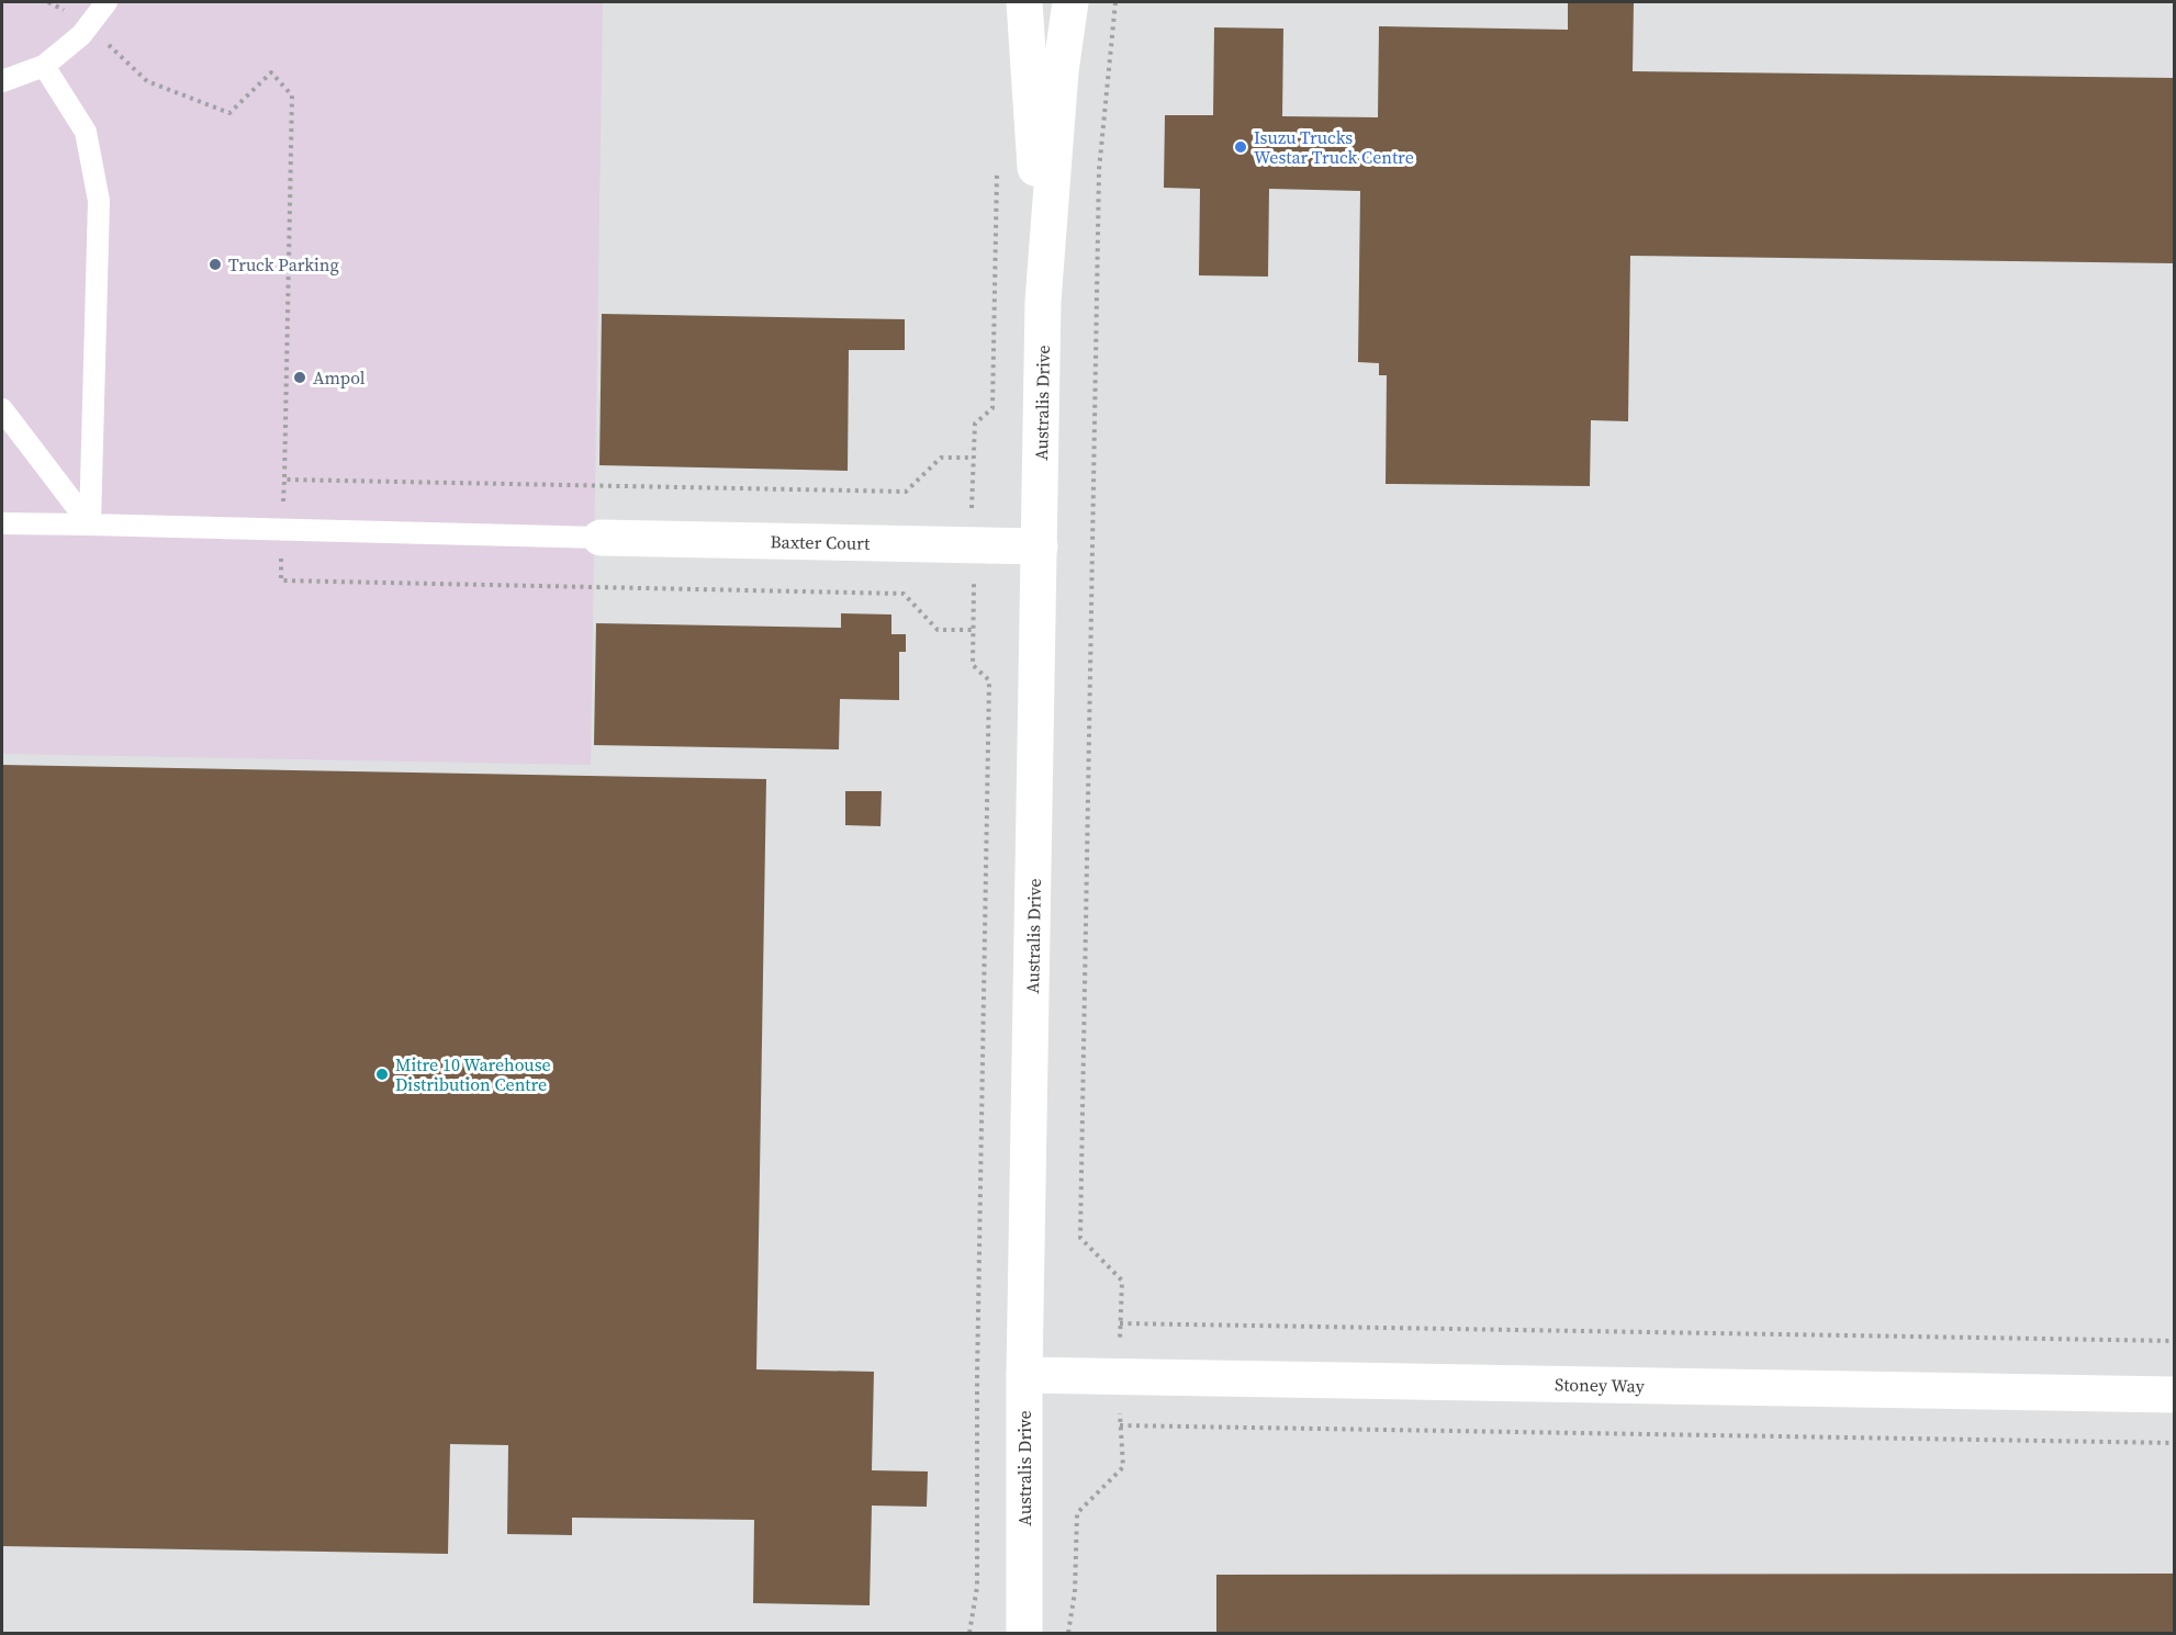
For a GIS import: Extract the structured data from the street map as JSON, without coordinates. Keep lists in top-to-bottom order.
{
  "streets": {
    "street": ["Australis Drive", "Baxter Court", "Stoney Way"]
  },
  "crossings": [
    ["Australis Drive", "Baxter Court"],
    ["Australis Drive", "Stoney Way"]
  ],
  "places": [
    "Isuzu Trucks Westar Truck Centre",
    "Truck Parking",
    "Ampol",
    "Mitre 10 Warehouse Distribution Centre"
  ]
}
